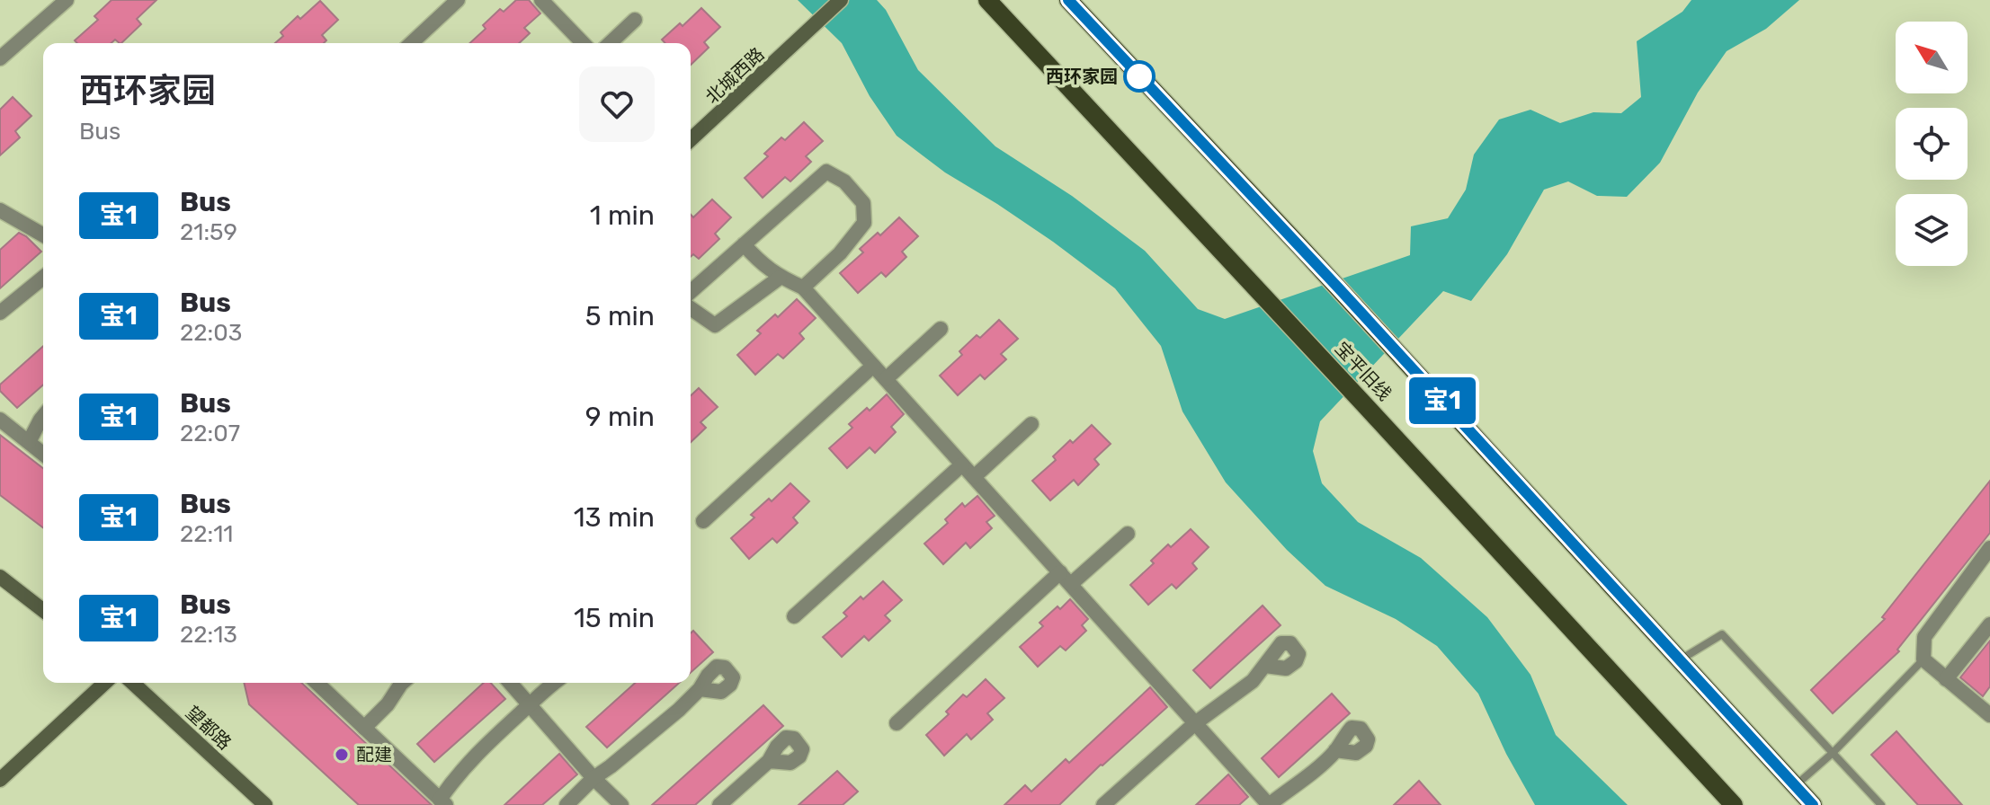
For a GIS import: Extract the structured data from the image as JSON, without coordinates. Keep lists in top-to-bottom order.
{
  "streets": {
    "main road": ["宝平旧线"],
    "street": ["北城西路", "望都路"]
  },
  "places": ["西环家园", "配建"],
  "lines": ["bus line 宝1"],
  "north": "top left",
  "page": {
    "on_map": "宝1",
    "heading": ["西环家园", "Bus"],
    "list": [
      {
        "mark": "宝1",
        "name": "Bus",
        "note": "21:59",
        "value": "1 min"
      },
      {
        "mark": "宝1",
        "name": "Bus",
        "note": "22:03",
        "value": "5 min"
      },
      {
        "mark": "宝1",
        "name": "Bus",
        "note": "22:07",
        "value": "9 min"
      },
      {
        "mark": "宝1",
        "name": "Bus",
        "note": "22:11",
        "value": "13 min"
      },
      {
        "mark": "宝1",
        "name": "Bus",
        "note": "22:13",
        "value": "15 min"
      }
    ]
  }
}
